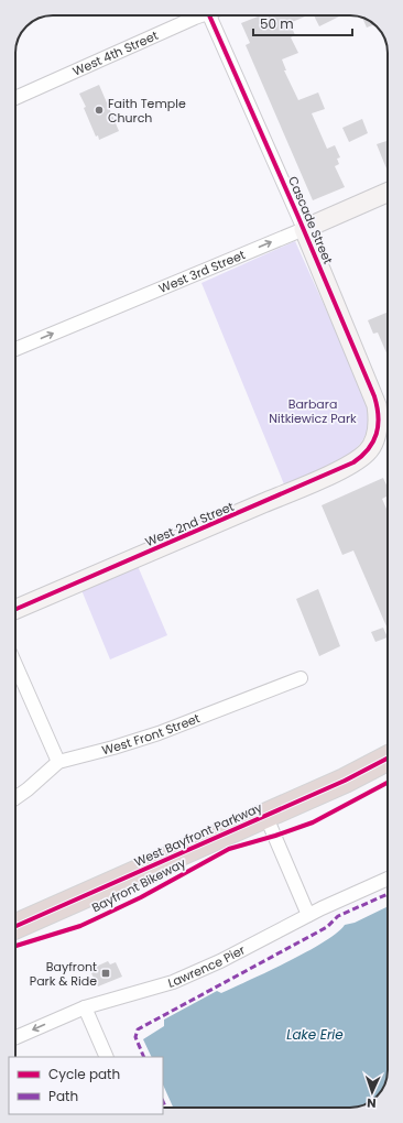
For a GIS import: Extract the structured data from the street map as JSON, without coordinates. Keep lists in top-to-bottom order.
{
  "streets": {
    "highway": ["West Bayfront Parkway"],
    "street": [
      "West 4th Street",
      "Cascade Street",
      "West 3rd Street",
      "West 2nd Street",
      "West Front Street",
      "Lawrence Pier"
    ],
    "cycle path": ["Bayfront Bikeway"]
  },
  "crossings": [
    ["Cascade Street", "West 3rd Street"],
    ["Cascade Street", "West 2nd Street"]
  ],
  "one_way": ["West 3rd Street"],
  "water": ["Lake Erie"],
  "parks": ["Barbara Nitkiewicz Park"],
  "places": {
    "other": ["Faith Temple Church"],
    "transit": ["Bayfront Park & Ride"]
  },
  "legend": ["Cycle path", "Path"],
  "scale_bar": "50 m",
  "north": "bottom"
}
